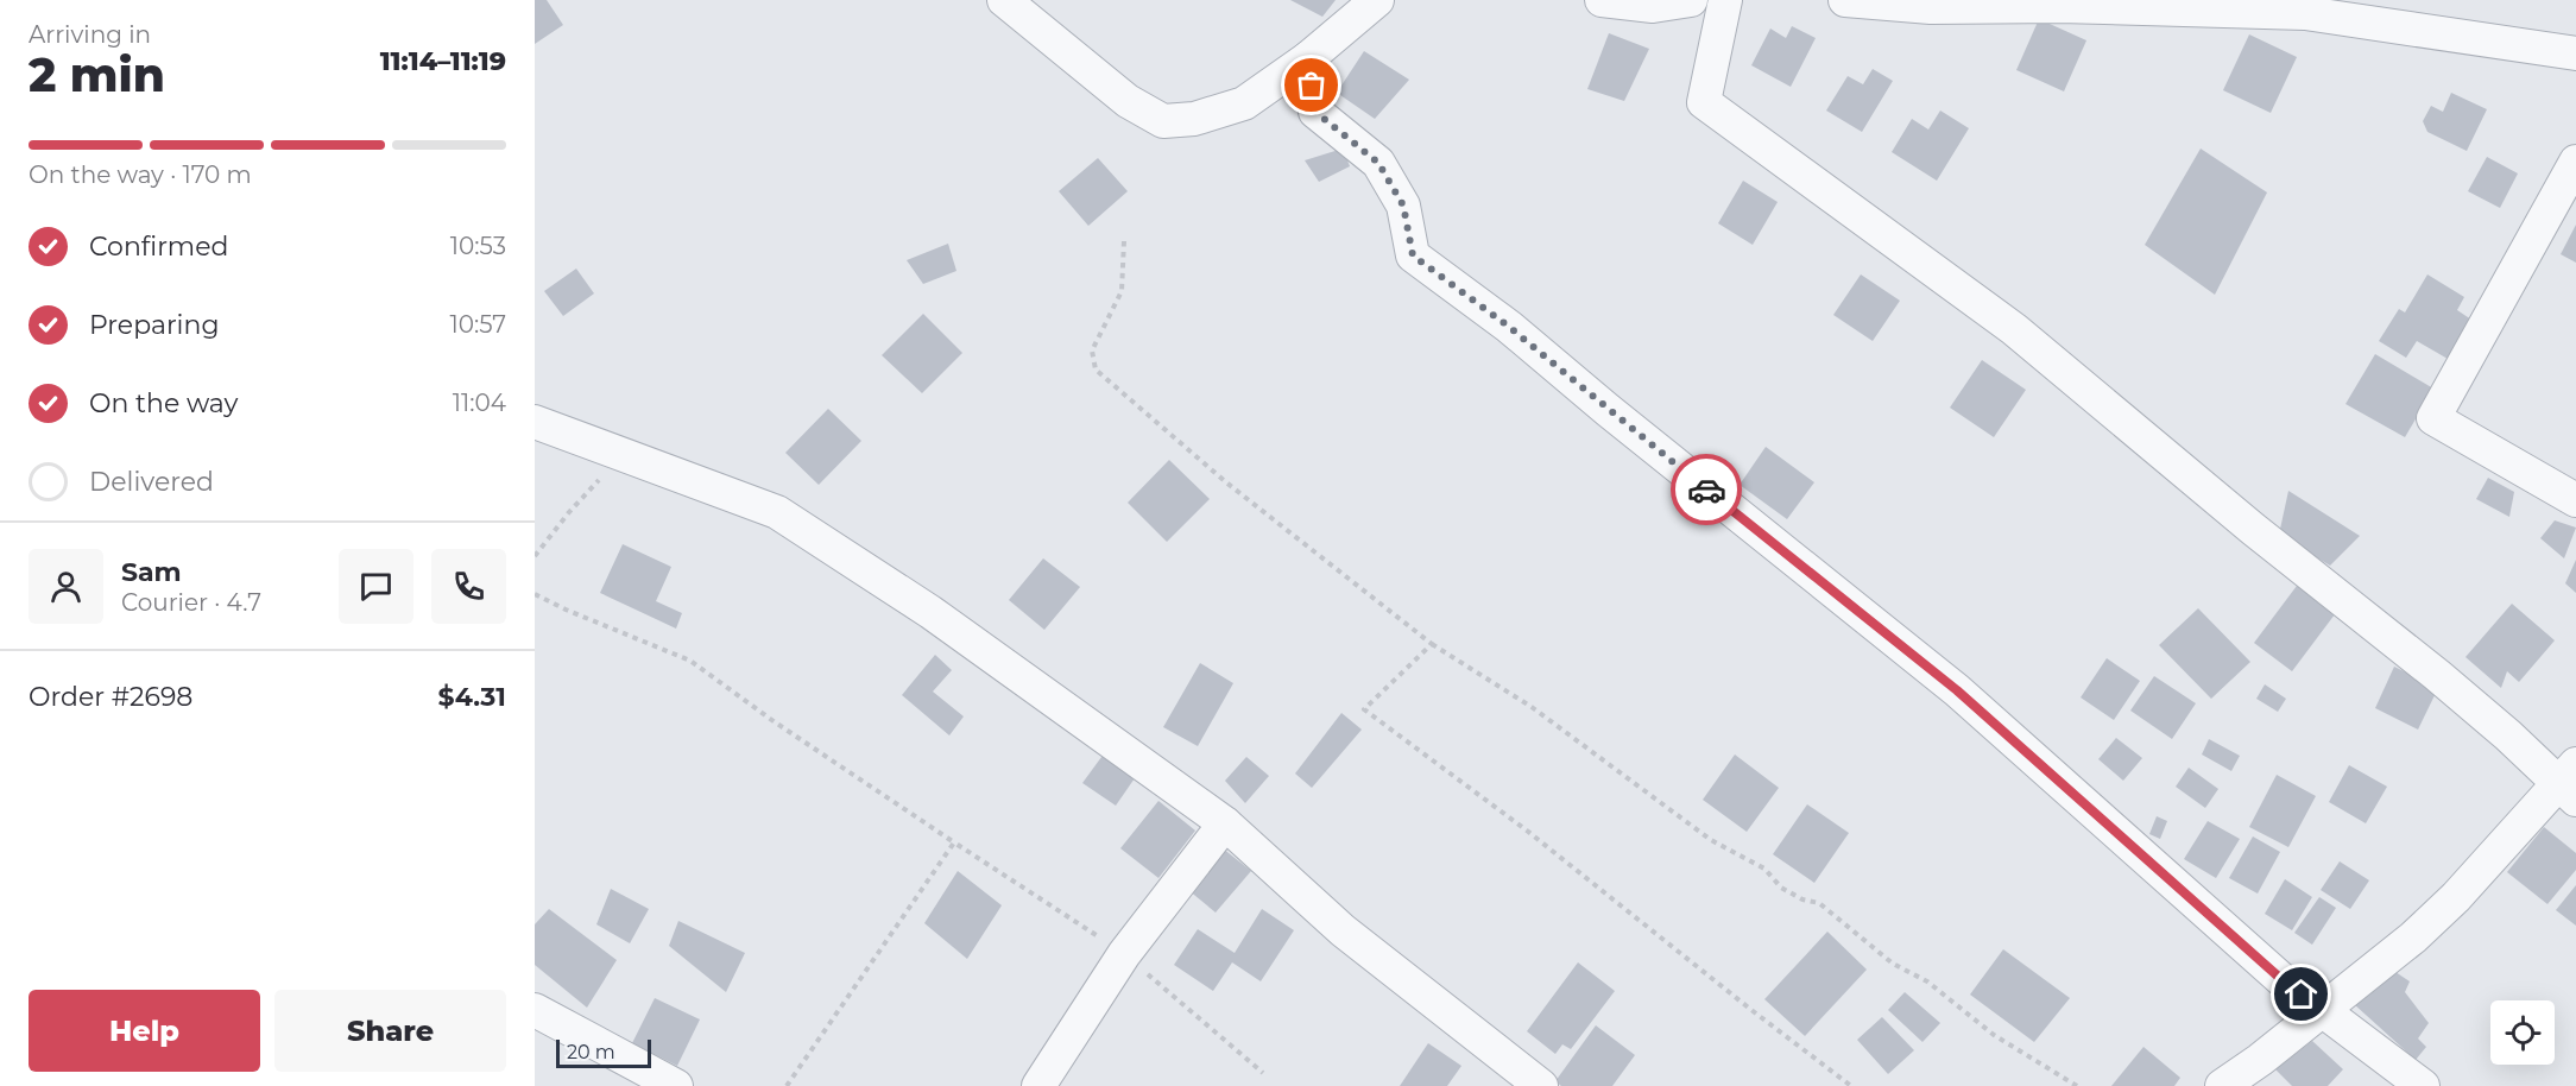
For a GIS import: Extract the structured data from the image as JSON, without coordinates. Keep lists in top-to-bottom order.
{
  "scale_bar": "20 m",
  "page": {
    "heading": ["2 min", "Arriving in", "11:14–11:19"],
    "panel": [
      "Sam",
      "Courier · 4.7",
      "Order #2698",
      "$4.31"
    ],
    "bar": "On the way · 170 m",
    "list": [
      ["Confirmed", "10:53"],
      ["Preparing", "10:57"],
      ["On the way", "11:04"],
      "Delivered"
    ],
    "buttons": ["Help", "Share"],
    "scale": "20 m"
  }
}
